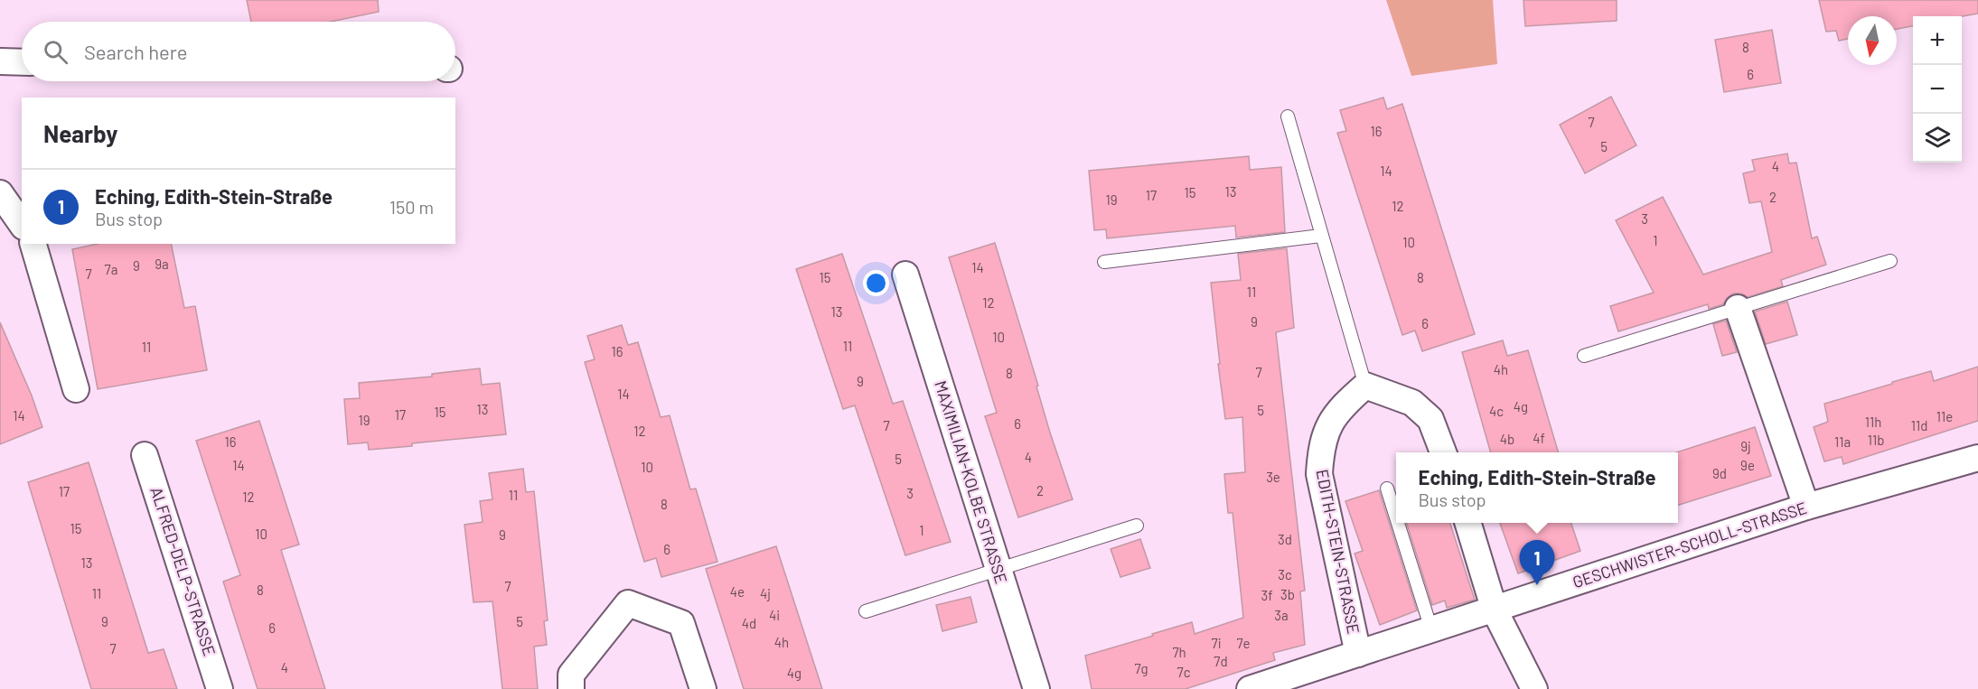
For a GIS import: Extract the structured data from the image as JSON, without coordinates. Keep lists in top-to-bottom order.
{
  "streets": {
    "street": [
      "MAXIMILIAN-KOLBE STRASSE",
      "GESCHWISTER-SCHOLL-STRASSE",
      "EDITH-STEIN-STRASSE",
      "ALFRED-DELP-STRASSE"
    ]
  },
  "crossings": [
    ["GESCHWISTER-SCHOLL-STRASSE", "EDITH-STEIN-STRASSE"]
  ],
  "house_numbers": [
    "8",
    "6",
    "7",
    "16",
    "5",
    "4",
    "14",
    "13",
    "15",
    "17",
    "2",
    "19",
    "12",
    "3",
    "1",
    "10",
    "9a",
    "9",
    "14",
    "7a",
    "7",
    "15",
    "8",
    "11",
    "12",
    "13",
    "9",
    "6",
    "10",
    "11",
    "11",
    "16",
    "4h",
    "7",
    "8",
    "9",
    "14",
    "4g",
    "13",
    "5",
    "4c",
    "15",
    "17",
    "14",
    "11e",
    "19",
    "11h",
    "6",
    "7",
    "11d",
    "12",
    "4f",
    "4b",
    "11b",
    "16",
    "11a",
    "9j",
    "4",
    "5",
    "14",
    "9e",
    "10",
    "9d",
    "3e",
    "2",
    "17",
    "3",
    "11",
    "12",
    "8",
    "15",
    "1",
    "10",
    "9",
    "3d",
    "6",
    "13",
    "3c",
    "7",
    "8",
    "4e",
    "11",
    "4j",
    "3b",
    "3f",
    "4i",
    "3a",
    "9",
    "5",
    "4d",
    "6",
    "4h",
    "7i",
    "7e",
    "7",
    "7h",
    "7d",
    "4",
    "7g",
    "7c",
    "4g"
  ],
  "north": "bottom",
  "page": {
    "map_buttons": ["+", "−"],
    "search": "Search here",
    "heading": "Nearby",
    "list": [
      {
        "mark": "1",
        "name": "Eching, Edith-Stein-Straße",
        "note": "Bus stop",
        "value": "150 m"
      }
    ],
    "popup": ["Eching, Edith-Stein-Straße", "Bus stop"],
    "pins": "1"
  }
}
